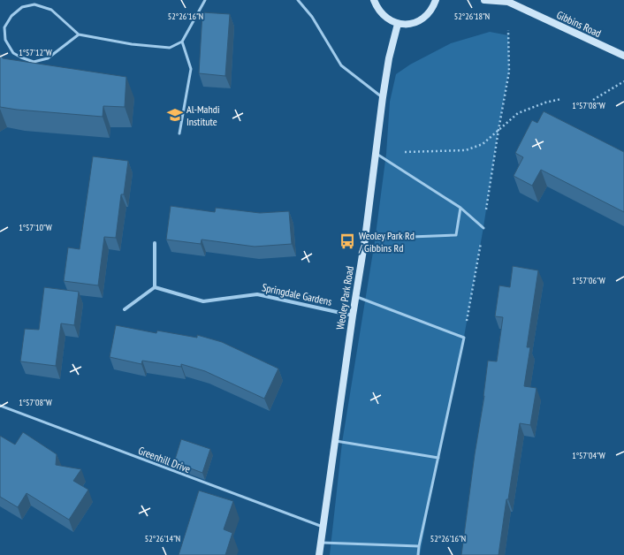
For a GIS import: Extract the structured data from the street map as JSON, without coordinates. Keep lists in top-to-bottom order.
{
  "streets": {
    "street": ["Gibbins Road", "Springdale Gardens", "Weoley Park Road"],
    "lane": ["Greenhill Drive"]
  },
  "crossings": [
    ["Springdale Gardens", "Weoley Park Road"],
    ["Weoley Park Road", "Greenhill Drive"]
  ],
  "places": {
    "school or university": ["Al-Mahdi Institute"],
    "bus stop": ["Weoley Park Rd / Gibbins Rd"]
  },
  "coordinates": [
    "52°26'16\"N",
    "52°26'18\"N",
    "1°57'12\"W",
    "1°57'08\"W",
    "1°57'10\"W",
    "1°57'06\"W",
    "1°57'04\"W",
    "52°26'14\"N"
  ]
}
